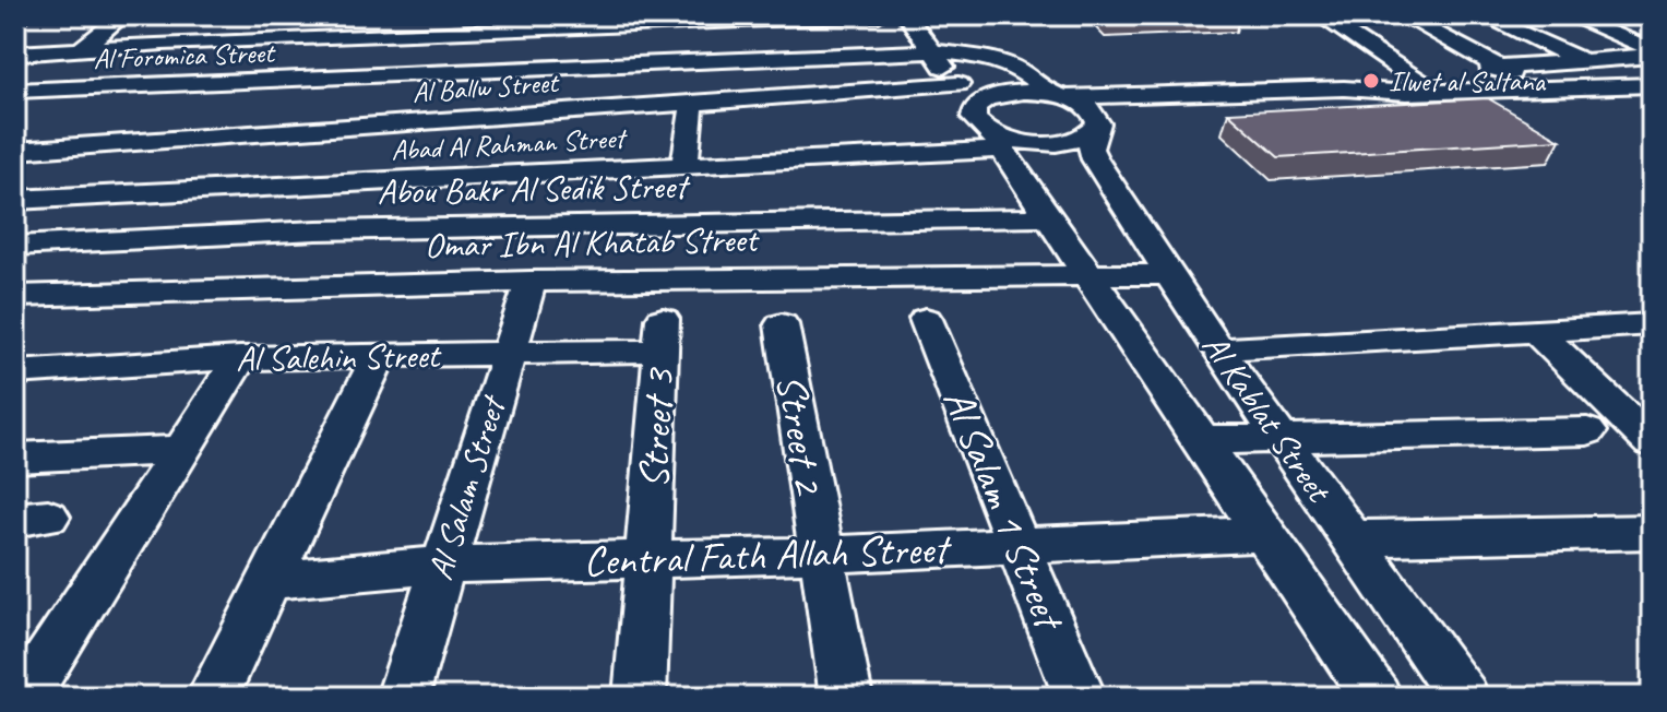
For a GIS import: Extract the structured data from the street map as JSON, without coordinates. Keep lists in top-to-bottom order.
{
  "streets": {
    "street": [
      "Al Foromica Street",
      "Al Ballw Street",
      "Abad Al Rahman Street",
      "Abou Bakr Al Sedik Street",
      "Omar Ibn Al Khatab Street",
      "Al Salehin Street",
      "Al Kablat Street",
      "Street 3",
      "Street 2",
      "Al Salam Street",
      "Al Salam 1 Street",
      "Central Fath Allah Street"
    ]
  },
  "crossings": [
    ["Al Foromica Street", "Al Kablat Street"],
    ["Al Ballw Street", "Al Kablat Street"],
    ["Abad Al Rahman Street", "Al Kablat Street"],
    ["Abou Bakr Al Sedik Street", "Al Kablat Street"],
    ["Omar Ibn Al Khatab Street", "Al Kablat Street"],
    ["Omar Ibn Al Khatab Street", "Al Salam Street"],
    ["Al Salehin Street", "Street 3"],
    ["Al Salehin Street", "Al Salam Street"],
    ["Al Kablat Street", "Central Fath Allah Street"],
    ["Street 3", "Central Fath Allah Street"],
    ["Street 2", "Central Fath Allah Street"],
    ["Al Salam Street", "Central Fath Allah Street"],
    ["Al Salam 1 Street", "Central Fath Allah Street"]
  ],
  "places": ["Ilwet al Saltana"]
}
